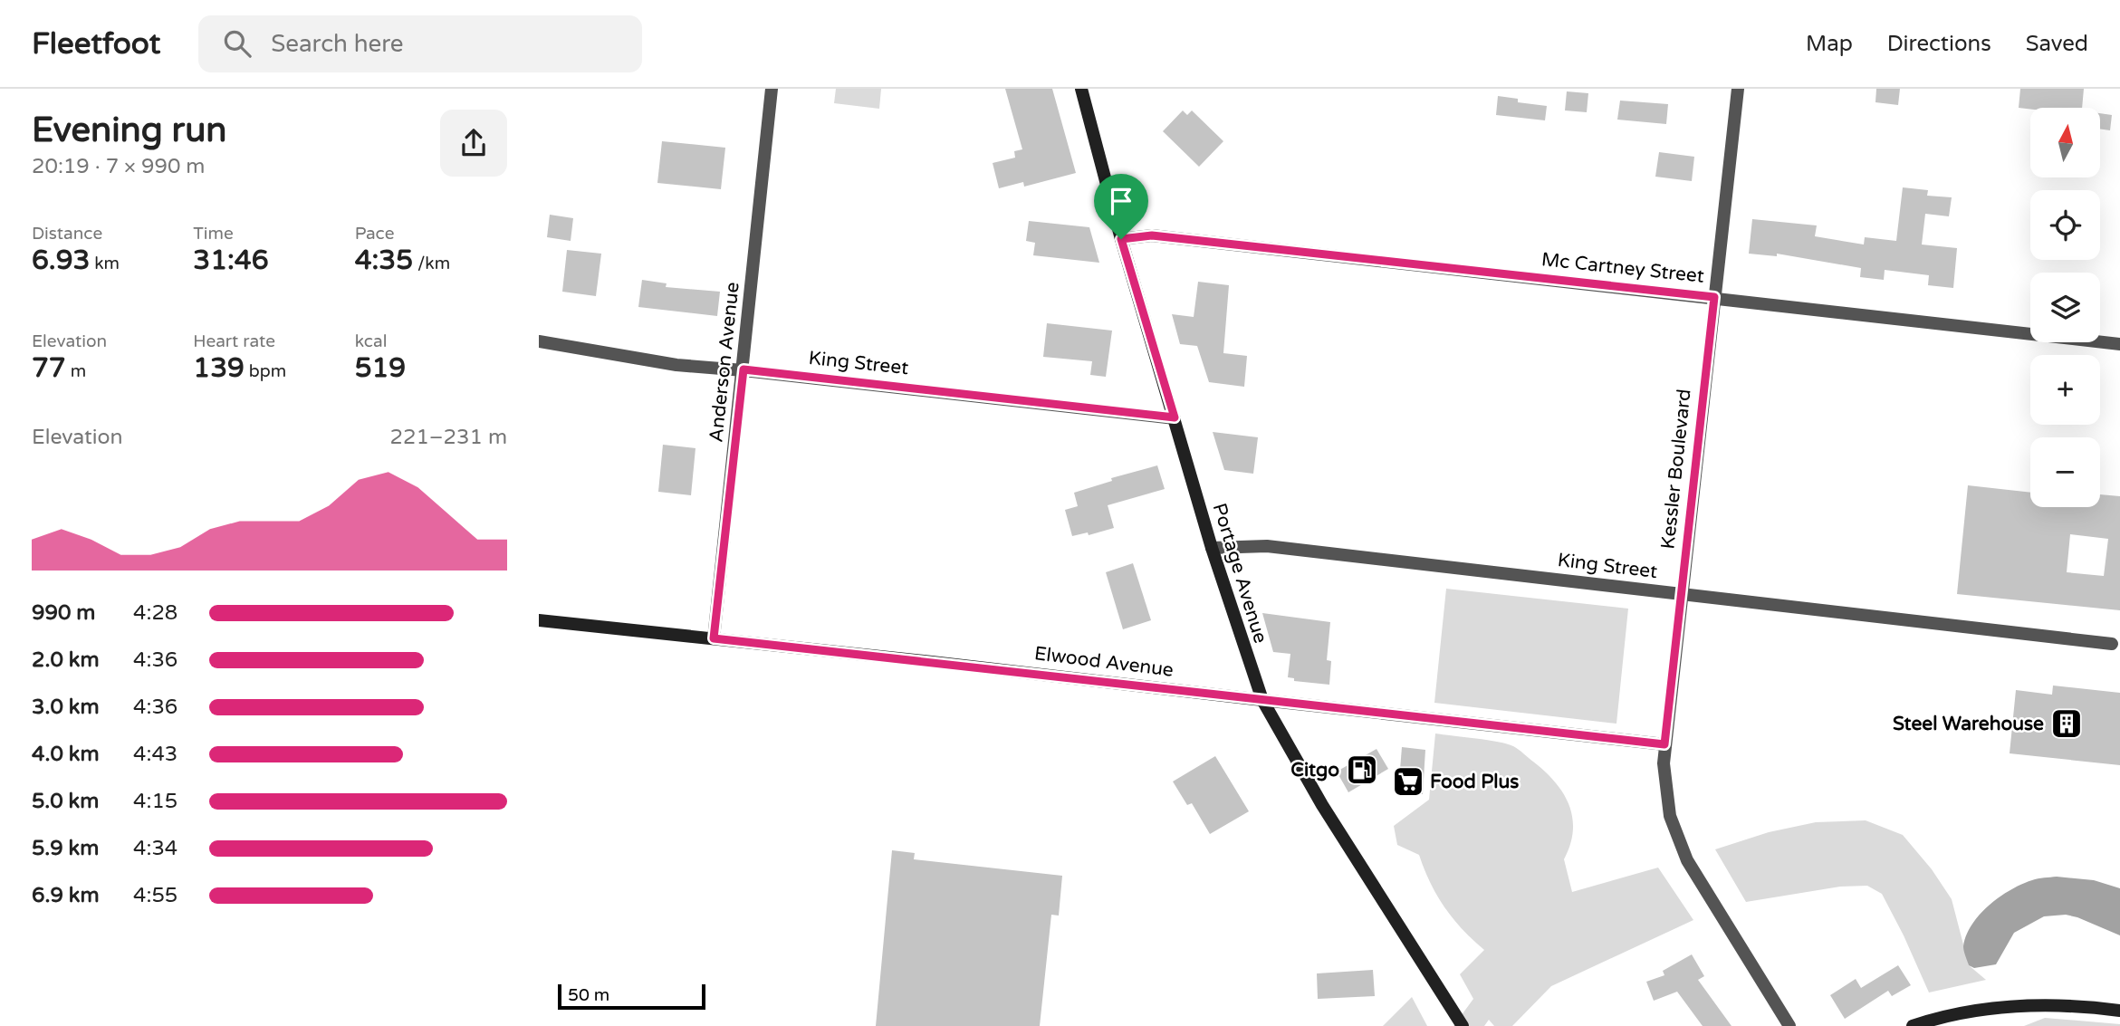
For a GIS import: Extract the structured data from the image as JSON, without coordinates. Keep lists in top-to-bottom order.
{
  "streets": {
    "main road": ["Portage Avenue", "Elwood Avenue"],
    "street": [
      "Mc Cartney Street",
      "Anderson Avenue",
      "King Street",
      "Kessler Boulevard"
    ]
  },
  "crossings": [
    ["Mc Cartney Street", "Kessler Boulevard"],
    ["Mc Cartney Street", "Portage Avenue"],
    ["Anderson Avenue", "King Street"],
    ["Anderson Avenue", "Elwood Avenue"],
    ["King Street", "Kessler Boulevard"],
    ["King Street", "Portage Avenue"],
    ["Kessler Boulevard", "Elwood Avenue"],
    ["Portage Avenue", "Elwood Avenue"]
  ],
  "places": {
    "building": ["Steel Warehouse"],
    "fuel station": ["Citgo"],
    "supermarket": ["Food Plus"]
  },
  "scale_bar": "50 m",
  "north": "top",
  "page": {
    "header": "Fleetfoot",
    "search": "Search here",
    "nav": ["Map", "Directions", "Saved"],
    "heading": ["Evening run", "20:19 · 7 × 990 m"],
    "map_buttons": ["+", "−"],
    "stats": [
      ["Distance", "6.93 km"],
      ["Time", "31:46"],
      ["Pace", "4:35 /km"],
      ["Elevation", "77 m"],
      ["Heart rate", "139 bpm"],
      ["kcal", "519"]
    ],
    "chart": ["Elevation", "221–231 m"],
    "list": [
      {
        "name": "990 m",
        "note": "4:28"
      },
      {
        "name": "2.0 km",
        "note": "4:36"
      },
      {
        "name": "3.0 km",
        "note": "4:36"
      },
      {
        "name": "4.0 km",
        "note": "4:43"
      },
      {
        "name": "5.0 km",
        "note": "4:15"
      },
      {
        "name": "5.9 km",
        "note": "4:34"
      },
      {
        "name": "6.9 km",
        "note": "4:55"
      }
    ],
    "scale": "50 m"
  }
}
